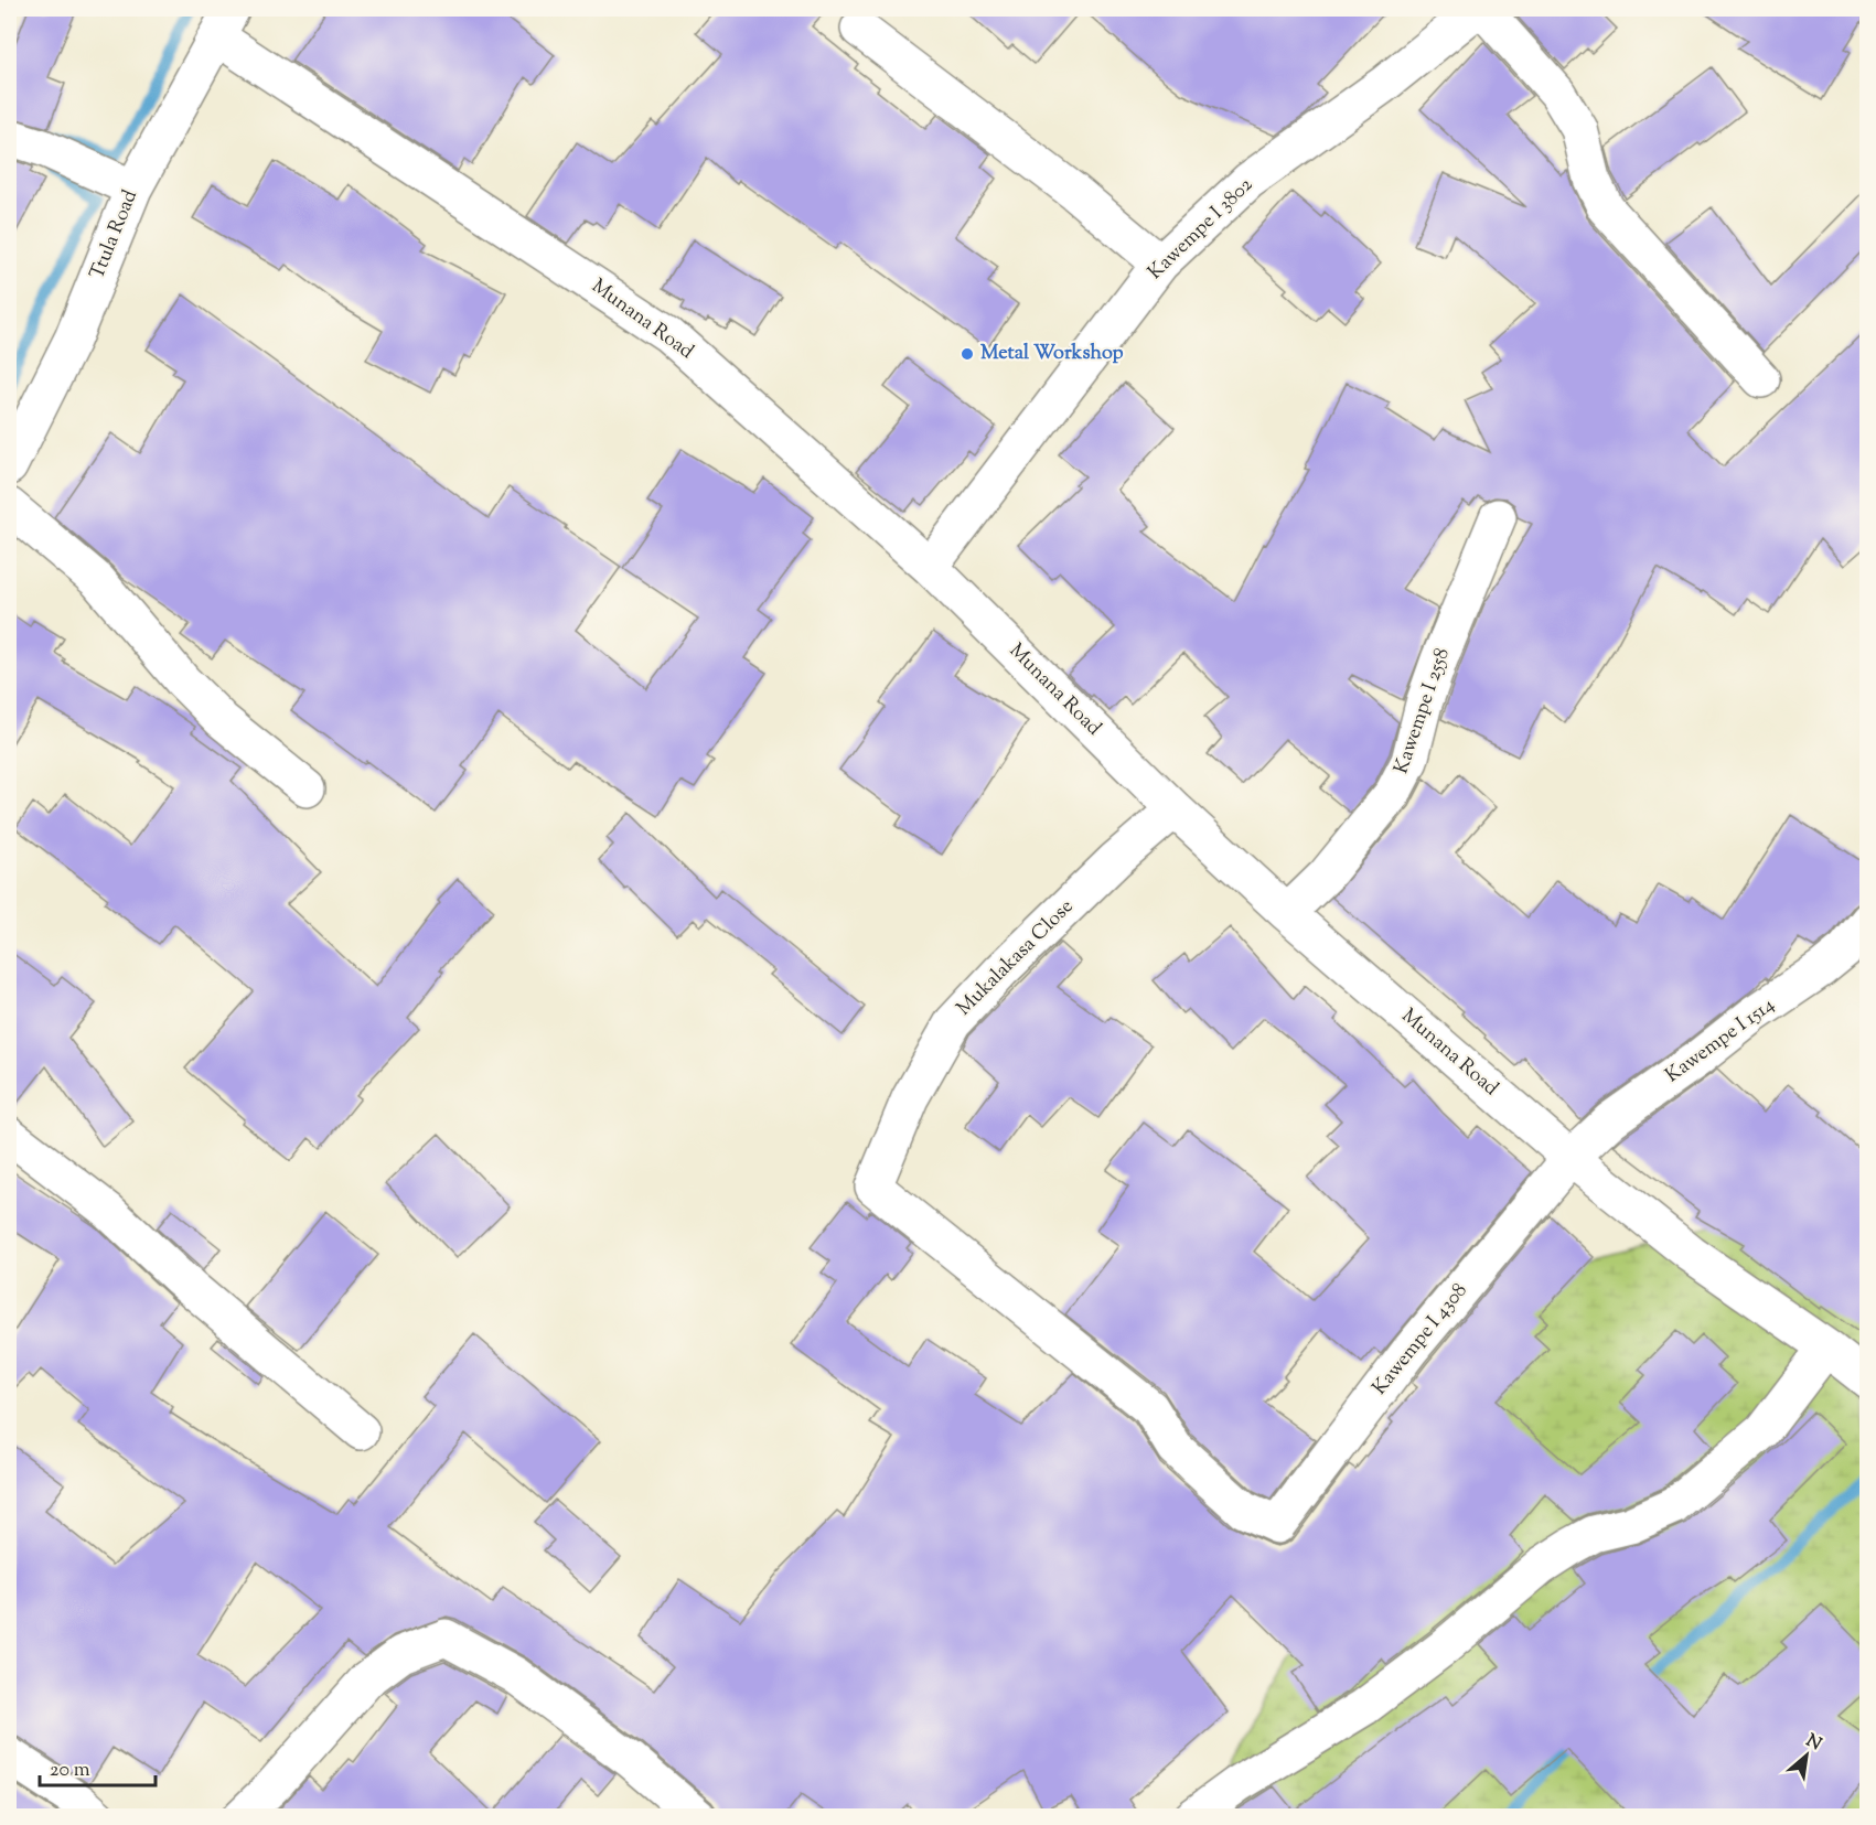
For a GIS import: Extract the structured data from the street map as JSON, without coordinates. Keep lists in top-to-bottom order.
{
  "streets": {
    "street": [
      "Kawempe I 3802",
      "Ttula Road",
      "Munana Road",
      "Kawempe I 2558",
      "Mukalakasa Close",
      "Kawempe I 1514",
      "Kawempe I 4308"
    ]
  },
  "crossings": [
    ["Kawempe I 3802", "Munana Road"],
    ["Ttula Road", "Munana Road"],
    ["Munana Road", "Kawempe I 2558"],
    ["Munana Road", "Mukalakasa Close"],
    ["Munana Road", "Kawempe I 1514"],
    ["Munana Road", "Kawempe I 4308"],
    ["Mukalakasa Close", "Kawempe I 4308"],
    ["Kawempe I 1514", "Kawempe I 4308"]
  ],
  "places": ["Metal Workshop"],
  "scale_bar": "20 m",
  "north": "top right"
}
